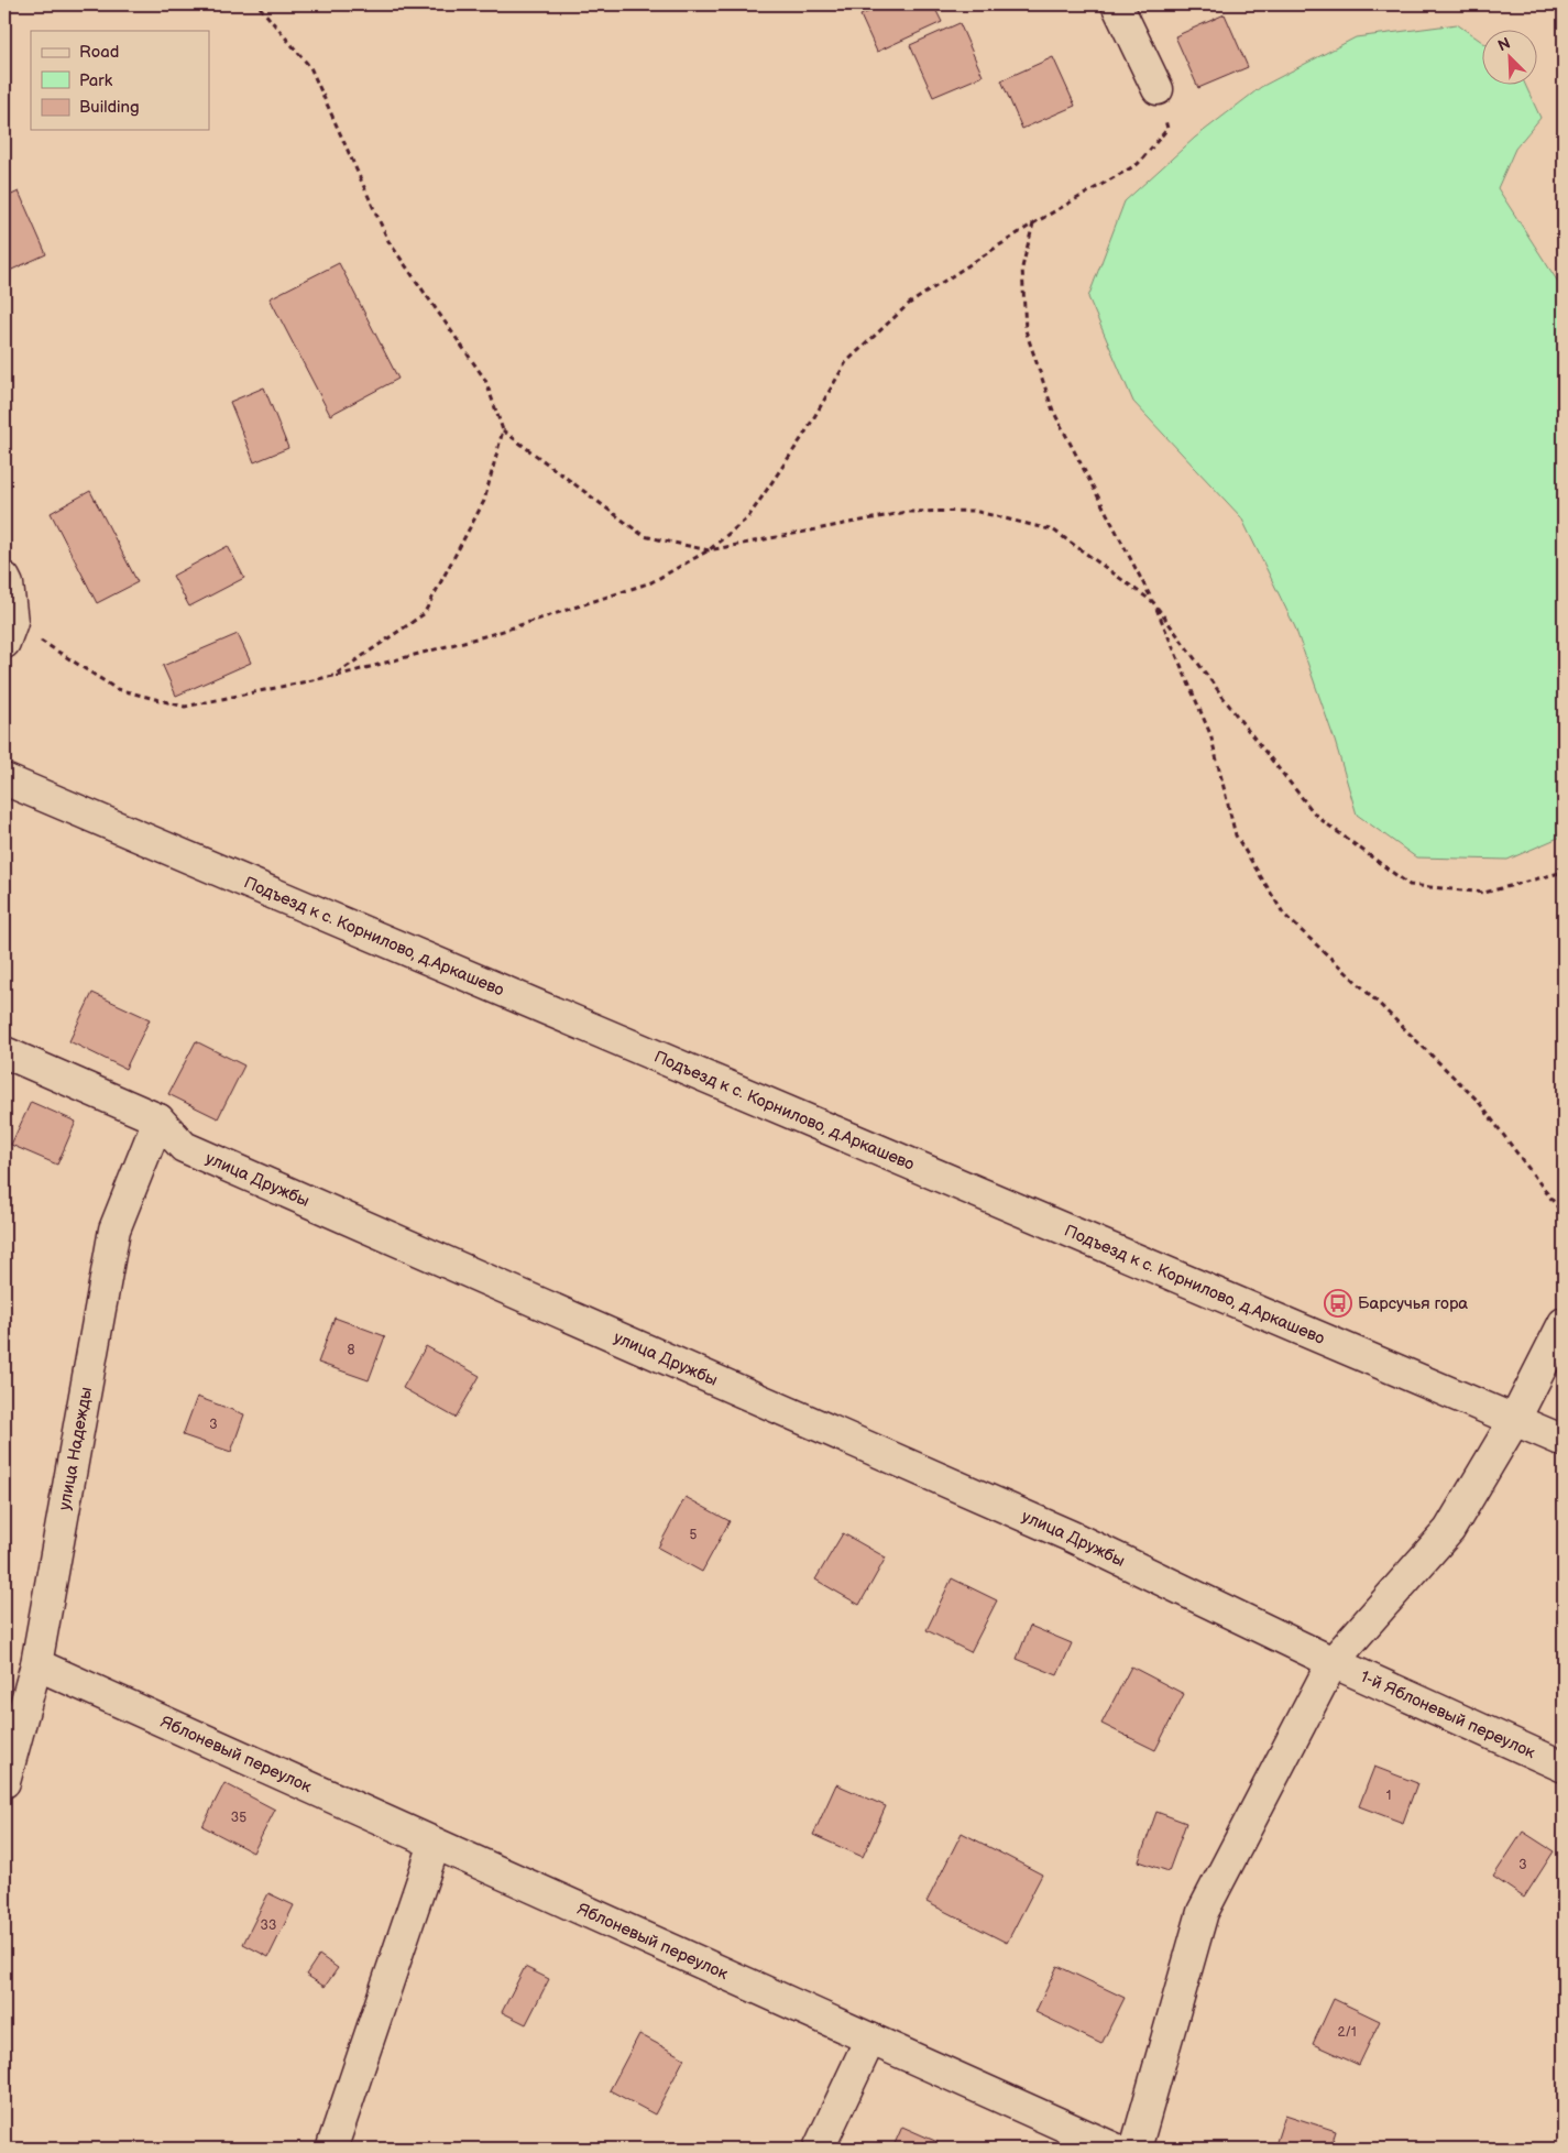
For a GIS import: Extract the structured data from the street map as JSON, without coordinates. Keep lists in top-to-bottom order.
{
  "streets": {
    "street": [
      "Подъезд к с. Корнилово, д.Аркашево",
      "улица Дружбы",
      "улица Надежды",
      "1-й Яблоневый переулок",
      "Яблоневый переулок"
    ]
  },
  "crossings": [
    ["улица Дружбы", "улица Надежды"],
    ["улица Дружбы", "1-й Яблоневый переулок"],
    ["улица Надежды", "Яблоневый переулок"]
  ],
  "places": {
    "bus stop": ["Барсучья гора"]
  },
  "house_numbers": [
    "8",
    "3",
    "5",
    "1",
    "35",
    "3",
    "33",
    "2/1"
  ],
  "legend": ["Road", "Park", "Building"],
  "north": "top left"
}
